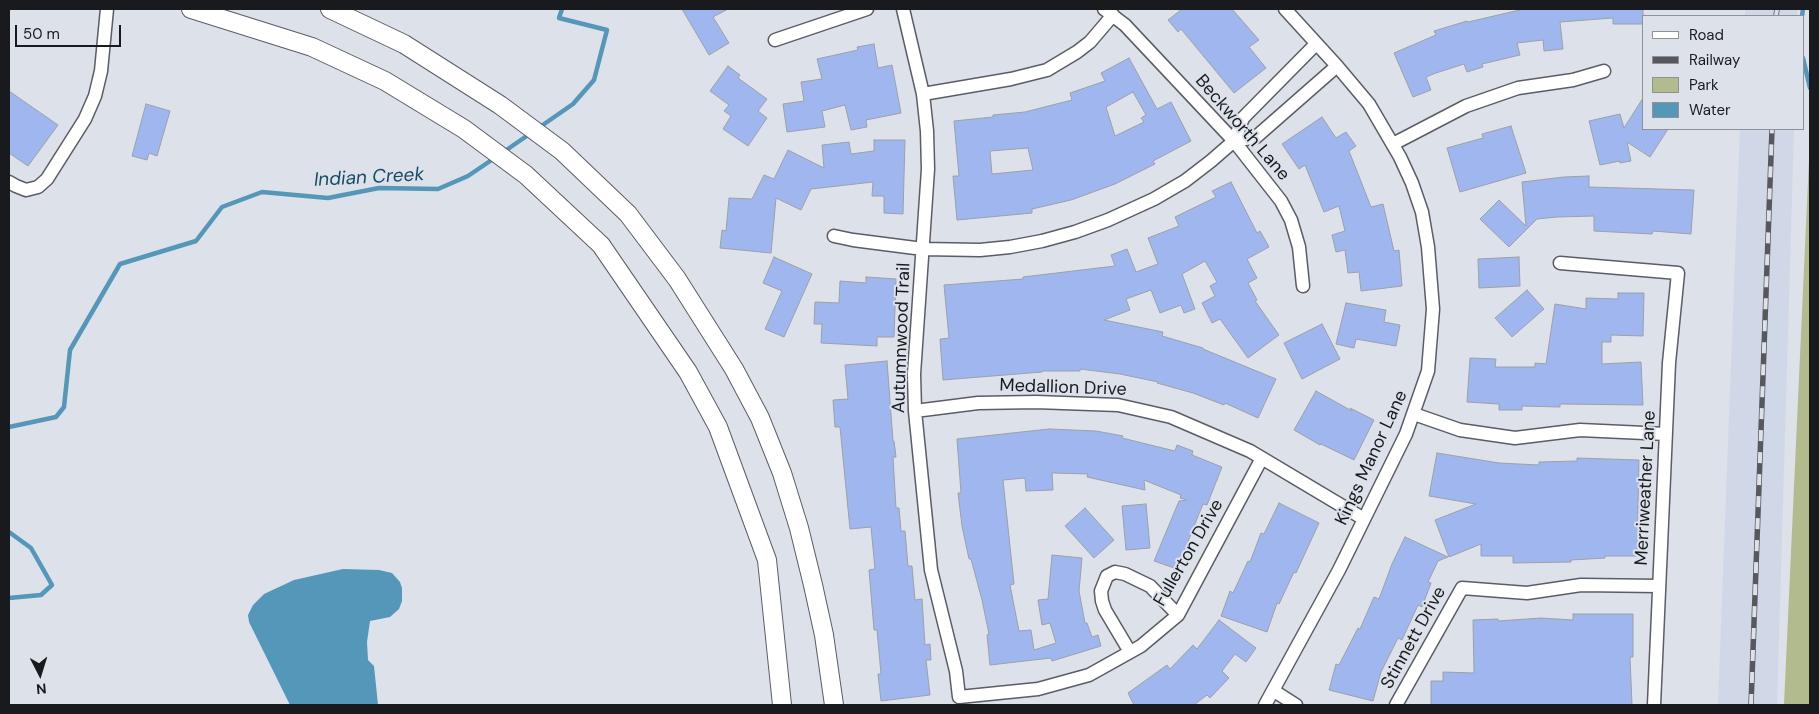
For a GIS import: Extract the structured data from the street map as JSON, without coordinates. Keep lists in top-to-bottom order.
{
  "streets": {
    "street": [
      "Beckworth Lane",
      "Autumnwood Trail",
      "Medallion Drive",
      "Kings Manor Lane",
      "Merriweather Lane",
      "Fullerton Drive",
      "Stinnett Drive"
    ]
  },
  "crossings": [
    ["Autumnwood Trail", "Medallion Drive"],
    ["Autumnwood Trail", "Fullerton Drive"],
    ["Medallion Drive", "Kings Manor Lane"],
    ["Medallion Drive", "Fullerton Drive"],
    ["Merriweather Lane", "Stinnett Drive"]
  ],
  "water": ["Indian Creek"],
  "legend": [
    "Road",
    "Railway",
    "Park",
    "Water"
  ],
  "scale_bar": "50 m",
  "north": "bottom"
}
